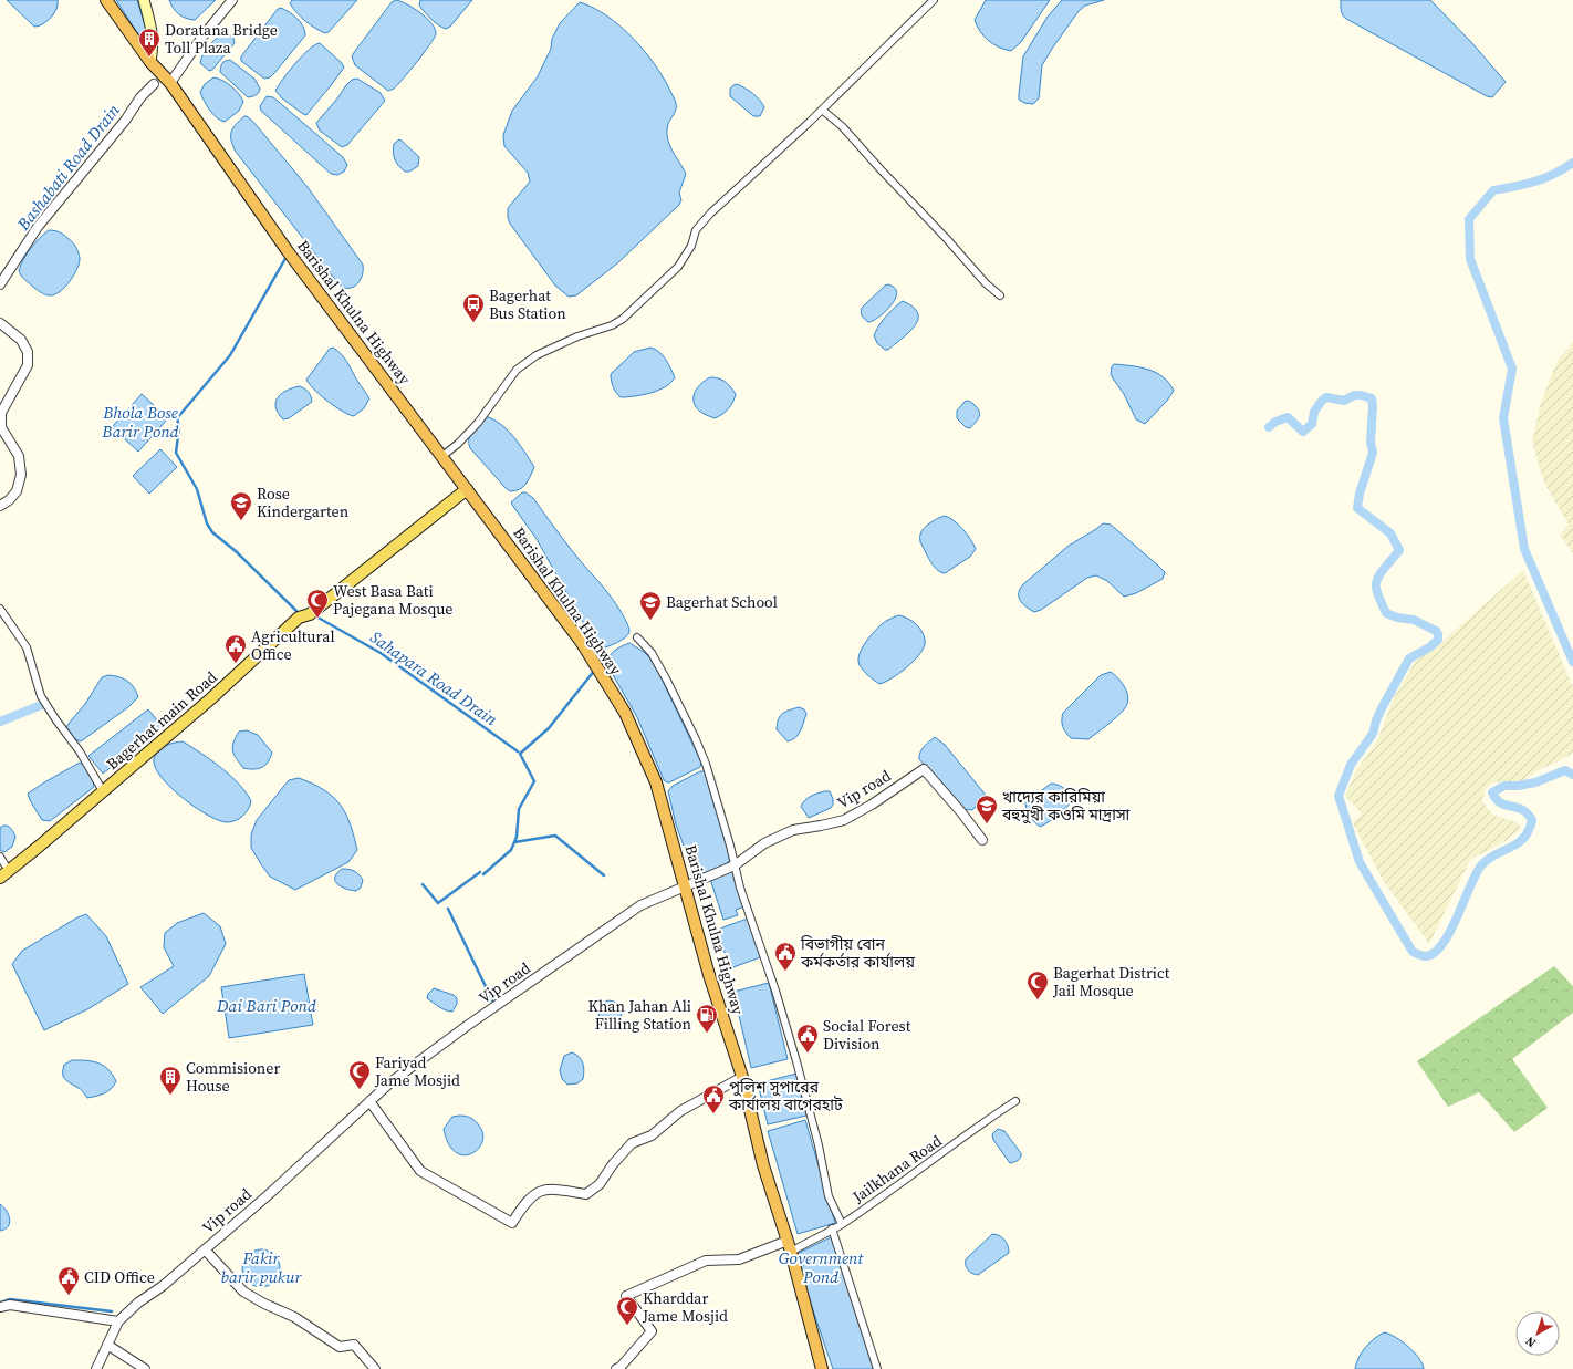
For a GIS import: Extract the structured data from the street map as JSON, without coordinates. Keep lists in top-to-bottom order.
{
  "streets": {
    "highway": ["Barishal Khulna Highway"],
    "main road": ["Bagerhat main Road"],
    "street": ["Vip road", "Jailkhana Road"]
  },
  "crossings": [
    ["Barishal Khulna Highway", "Bagerhat main Road"],
    ["Barishal Khulna Highway", "Vip road"],
    ["Barishal Khulna Highway", "Jailkhana Road"]
  ],
  "water": [
    "Bashabati Road Drain",
    "Bhola Bose Barir Pond",
    "Sahapara Road Drain",
    "Dai Bari Pond",
    "Fakir barir pukur",
    "Government Pond"
  ],
  "places": {
    "building": ["Doratana Bridge Toll Plaza", "Commisioner House"],
    "bus stop": ["Bagerhat Bus Station"],
    "school or university": ["Rose Kindergarten", "Bagerhat School", "খাদ্যের কারিমিয়া বহুমুখী কওমি মাদ্রাসা"],
    "mosque": [
      "West Basa Bati Pajegana Mosque",
      "Bagerhat District Jail Mosque",
      "Fariyad Jame Mosjid",
      "Kharddar Jame Mosjid"
    ],
    "public building": [
      "Agricultural Office",
      "বিভাগীয় বোন কর্মকর্তার কার্যালয়",
      "Social Forest Division",
      "পুলিশ সুপারের কার্যালয় বাগেরহাট",
      "CID Office"
    ],
    "fuel station": ["Khan Jahan Ali Filling Station"]
  },
  "north": "bottom left"
}
